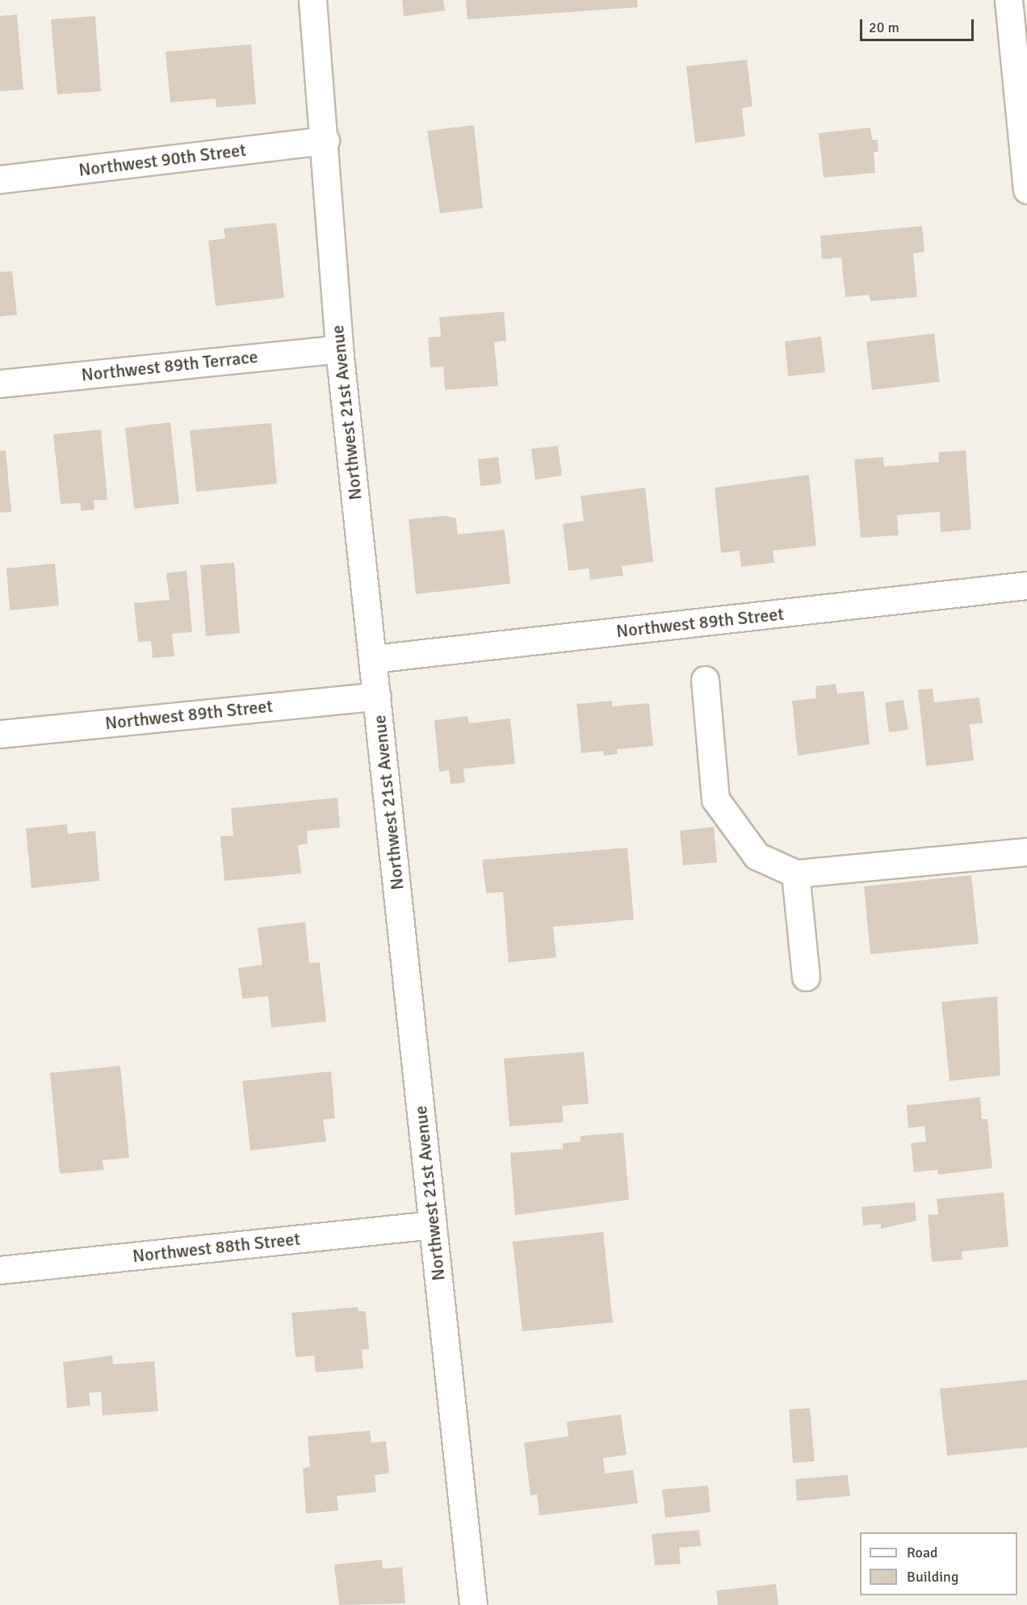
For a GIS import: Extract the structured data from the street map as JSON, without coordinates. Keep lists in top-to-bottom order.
{
  "streets": {
    "street": [
      "Northwest 90th Street",
      "Northwest 89th Terrace",
      "Northwest 21st Avenue",
      "Northwest 89th Street",
      "Northwest 88th Street"
    ]
  },
  "crossings": [
    ["Northwest 90th Street", "Northwest 21st Avenue"],
    ["Northwest 89th Terrace", "Northwest 21st Avenue"],
    ["Northwest 21st Avenue", "Northwest 89th Street"],
    ["Northwest 21st Avenue", "Northwest 88th Street"]
  ],
  "legend": ["Road", "Building"],
  "scale_bar": "20 m"
}
